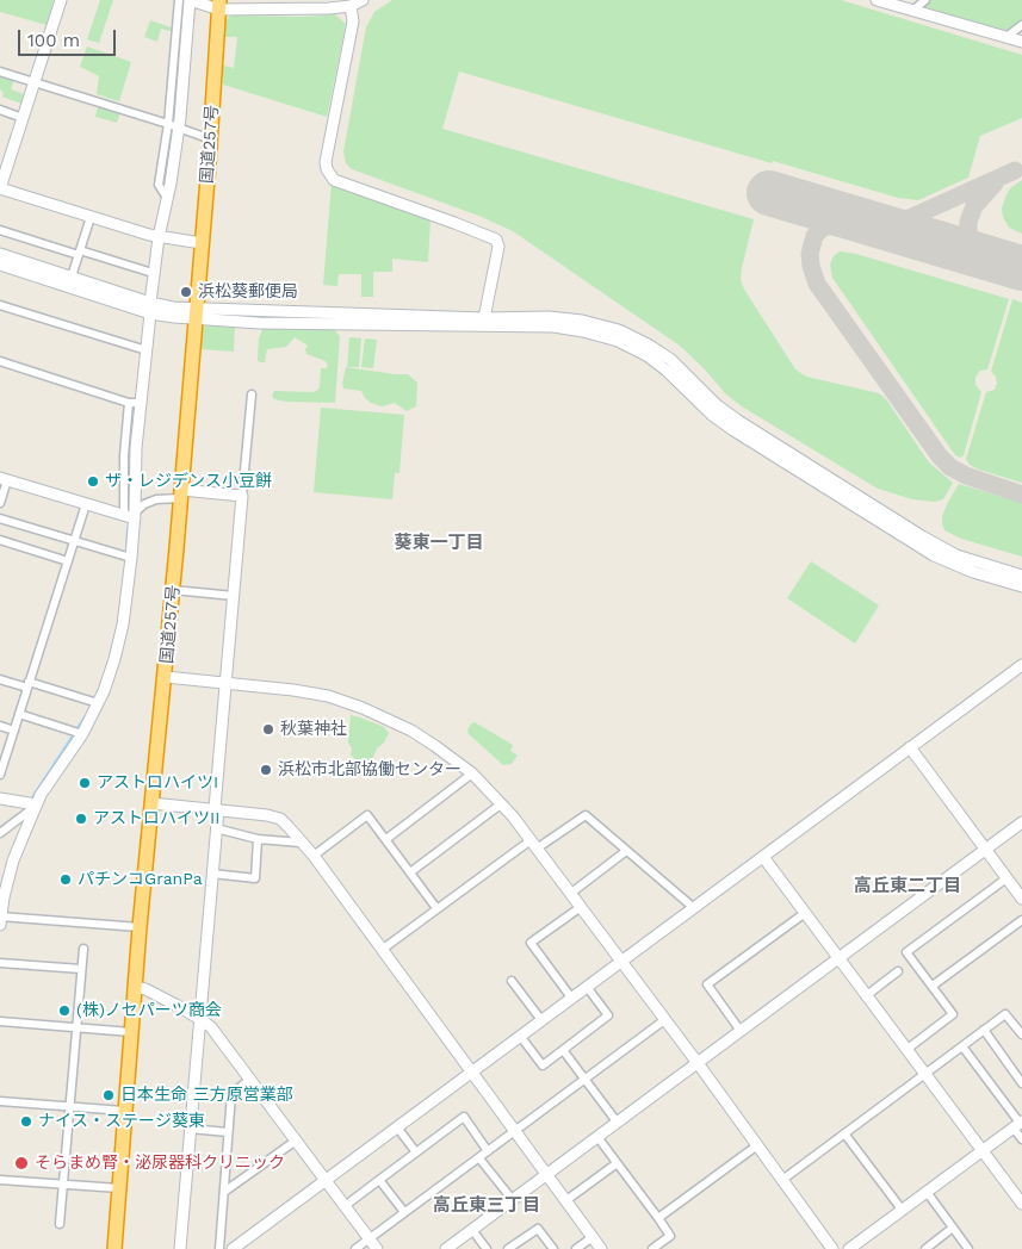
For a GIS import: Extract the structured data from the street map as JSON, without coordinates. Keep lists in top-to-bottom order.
{
  "streets": {
    "highway": ["国道257号"]
  },
  "districts": ["葵東一丁目", "高丘東二丁目", "高丘東三丁目"],
  "places": [
    "浜松葵郵便局",
    "ザ・レジデンス小豆餅",
    "秋葉神社",
    "浜松市北部協働センター",
    "アストロハイツI",
    "アストロハイツII",
    "パチンコGranPa",
    "(株)ノセパーツ商会",
    "日本生命 三方原営業部",
    "ナイス・ステージ葵東",
    "そらまめ腎・泌尿器科クリニック"
  ],
  "scale_bar": "100 m"
}
